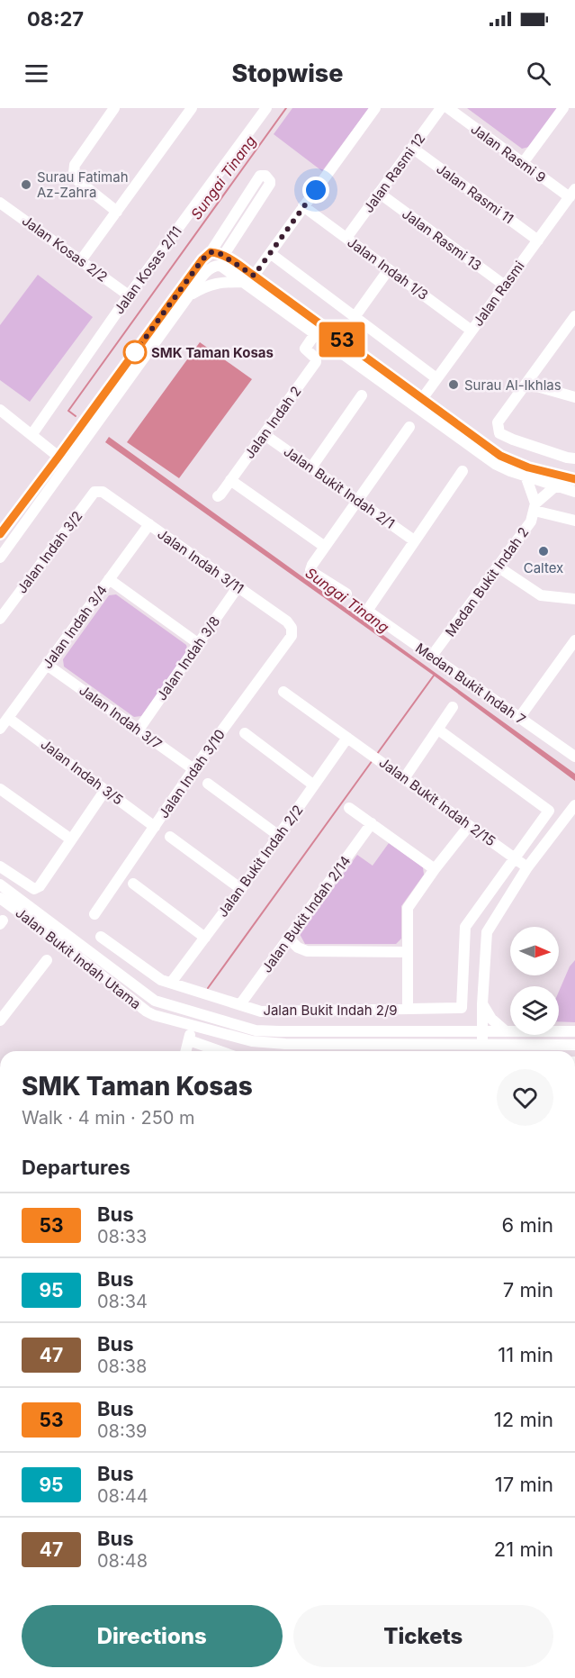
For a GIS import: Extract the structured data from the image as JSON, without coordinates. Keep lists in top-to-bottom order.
{
  "streets": {
    "street": [
      "Jalan Rasmi 9",
      "Jalan Rasmi 12",
      "Jalan Rasmi 11",
      "Jalan Rasmi 13",
      "Jalan Kosas 2/2",
      "Jalan Indah 1/3",
      "Jalan Kosas 2/11",
      "Jalan Rasmi",
      "Jalan Indah 2",
      "Jalan Bukit Indah 2/1",
      "Jalan Indah 3/2",
      "Jalan Indah 3/11",
      "Medan Bukit Indah 2",
      "Jalan Indah 3/4",
      "Jalan Indah 3/8",
      "Medan Bukit Indah 7",
      "Jalan Indah 3/7",
      "Jalan Indah 3/5",
      "Jalan Indah 3/10",
      "Jalan Bukit Indah 2/15",
      "Jalan Bukit Indah 2/2",
      "Jalan Bukit Indah 2/14",
      "Jalan Bukit Indah Utama",
      "Jalan Bukit Indah 2/9"
    ]
  },
  "crossings": [
    ["Jalan Rasmi 9", "Jalan Rasmi"],
    ["Jalan Rasmi 12", "Jalan Rasmi 11"],
    ["Jalan Rasmi 12", "Jalan Rasmi 13"],
    ["Jalan Rasmi 12", "Jalan Indah 1/3"],
    ["Jalan Rasmi 11", "Jalan Rasmi"],
    ["Jalan Rasmi 13", "Jalan Rasmi"],
    ["Jalan Kosas 2/2", "Jalan Kosas 2/11"],
    ["Jalan Indah 1/3", "Jalan Rasmi"],
    ["Jalan Indah 2", "Jalan Bukit Indah 2/1"],
    ["Jalan Bukit Indah 2/1", "Medan Bukit Indah 7"],
    ["Jalan Indah 3/2", "Jalan Indah 3/11"],
    ["Jalan Indah 3/11", "Jalan Indah 3/4"],
    ["Jalan Indah 3/11", "Jalan Indah 3/8"],
    ["Jalan Indah 3/11", "Jalan Indah 3/10"],
    ["Medan Bukit Indah 2", "Medan Bukit Indah 7"],
    ["Jalan Indah 3/4", "Jalan Indah 3/7"],
    ["Jalan Indah 3/4", "Jalan Indah 3/5"],
    ["Jalan Indah 3/8", "Jalan Indah 3/7"],
    ["Jalan Indah 3/7", "Jalan Indah 3/10"],
    ["Jalan Indah 3/5", "Jalan Indah 3/10"],
    ["Jalan Bukit Indah 2/15", "Jalan Bukit Indah 2/2"],
    ["Jalan Bukit Indah 2/15", "Jalan Bukit Indah 2/9"],
    ["Jalan Bukit Indah 2/2", "Jalan Bukit Indah 2/9"],
    ["Jalan Bukit Indah 2/14", "Jalan Bukit Indah 2/9"]
  ],
  "water": ["Sungai Tinang"],
  "places": [
    "Surau Fatimah Az-Zahra",
    "SMK Taman Kosas",
    "Surau Al-Ikhlas",
    "Caltex"
  ],
  "lines": ["bus line 53"],
  "north": "right",
  "page": {
    "status": "08:27",
    "header": "Stopwise",
    "on_map": "53",
    "heading": [
      ["SMK Taman Kosas", "Walk · 4 min · 250 m"],
      "Departures"
    ],
    "list": [
      {
        "mark": "53",
        "name": "Bus",
        "note": "08:33",
        "value": "6 min"
      },
      {
        "mark": "95",
        "name": "Bus",
        "note": "08:34",
        "value": "7 min"
      },
      {
        "mark": "47",
        "name": "Bus",
        "note": "08:38",
        "value": "11 min"
      },
      {
        "mark": "53",
        "name": "Bus",
        "note": "08:39",
        "value": "12 min"
      },
      {
        "mark": "95",
        "name": "Bus",
        "note": "08:44",
        "value": "17 min"
      },
      {
        "mark": "47",
        "name": "Bus",
        "note": "08:48",
        "value": "21 min"
      }
    ],
    "buttons": ["Directions", "Tickets"]
  }
}
